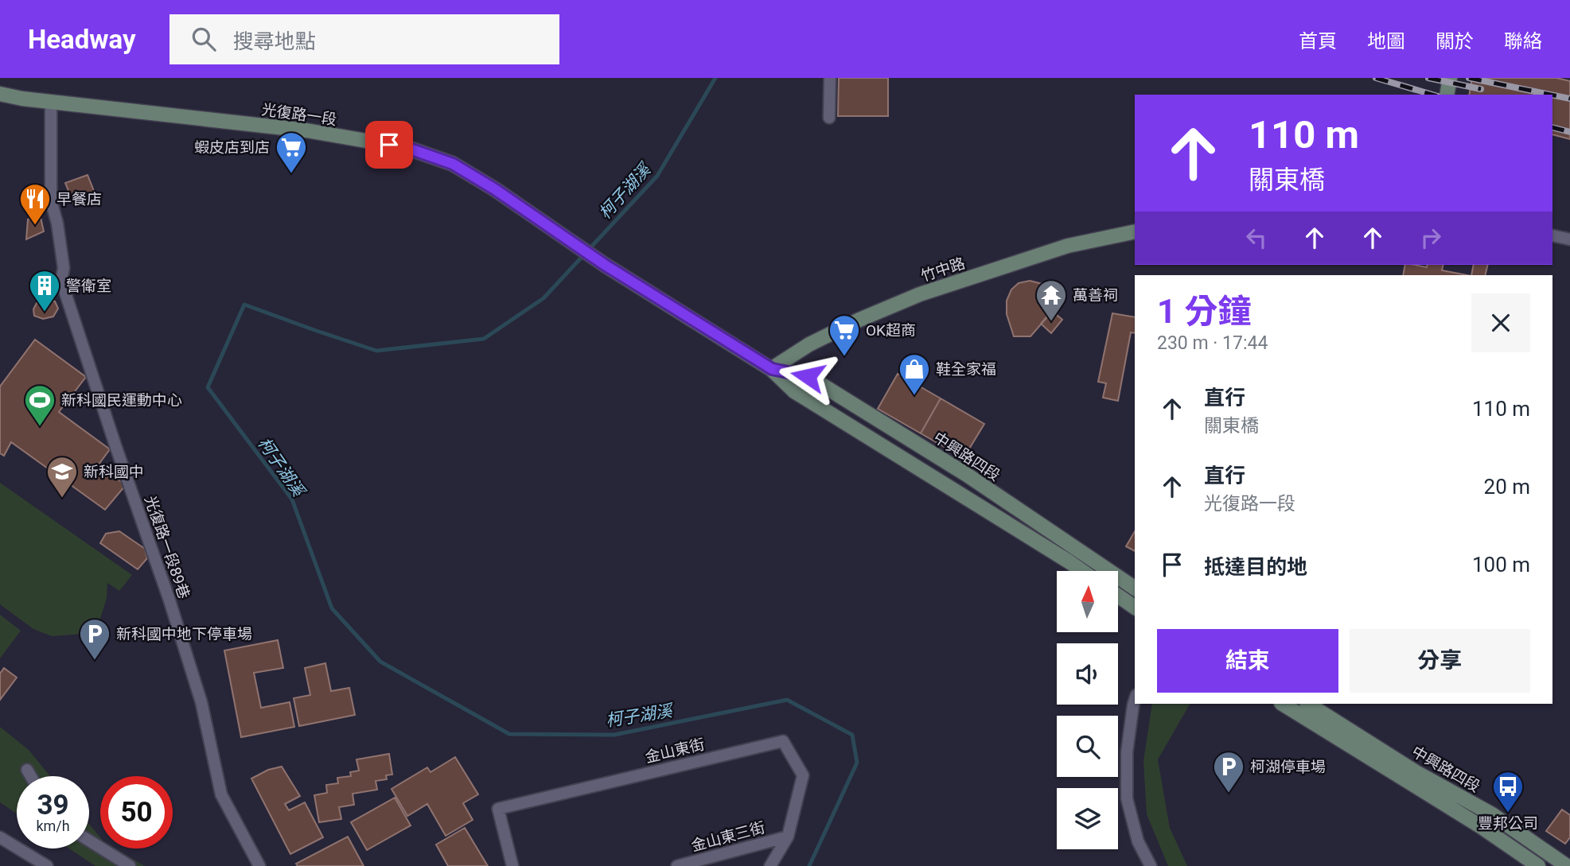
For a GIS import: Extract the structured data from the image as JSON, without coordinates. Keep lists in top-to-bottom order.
{
  "streets": {
    "main road": ["光復路一段", "竹中路", "中興路四段"],
    "street": ["光復路一段89巷", "金山東街", "金山東三街"]
  },
  "crossings": [
    ["光復路一段", "中興路四段"],
    ["光復路一段", "光復路一段89巷"],
    ["竹中路", "中興路四段"],
    ["金山東街", "金山東三街"]
  ],
  "water": ["柯子湖溪"],
  "places": {
    "supermarket": ["蝦皮店到店", "OK超商"],
    "restaurant": ["早餐店"],
    "building": ["警衛室"],
    "temple": ["萬善祠"],
    "shop": ["鞋全家福"],
    "sports": ["新科國民運動中心"],
    "school or university": ["新科國中"],
    "parking": ["新科國中地下停車場", "柯湖停車場"],
    "bus stop": ["豐邦公司"]
  },
  "north": "top",
  "page": {
    "header": "Headway",
    "search": "搜尋地點",
    "nav": [
      "首頁",
      "地圖",
      "關於",
      "聯絡"
    ],
    "turn": ["110 m", "關東橋"],
    "heading": ["1 分鐘", "230 m · 17:44"],
    "list": [
      {
        "name": "直行",
        "note": "關東橋",
        "value": "110 m"
      },
      {
        "name": "直行",
        "note": "光復路一段",
        "value": "20 m"
      },
      {
        "name": "抵達目的地",
        "value": "100 m"
      }
    ],
    "buttons": ["結束", "分享"],
    "speed": "39 km/h",
    "limit": "50"
  }
}
